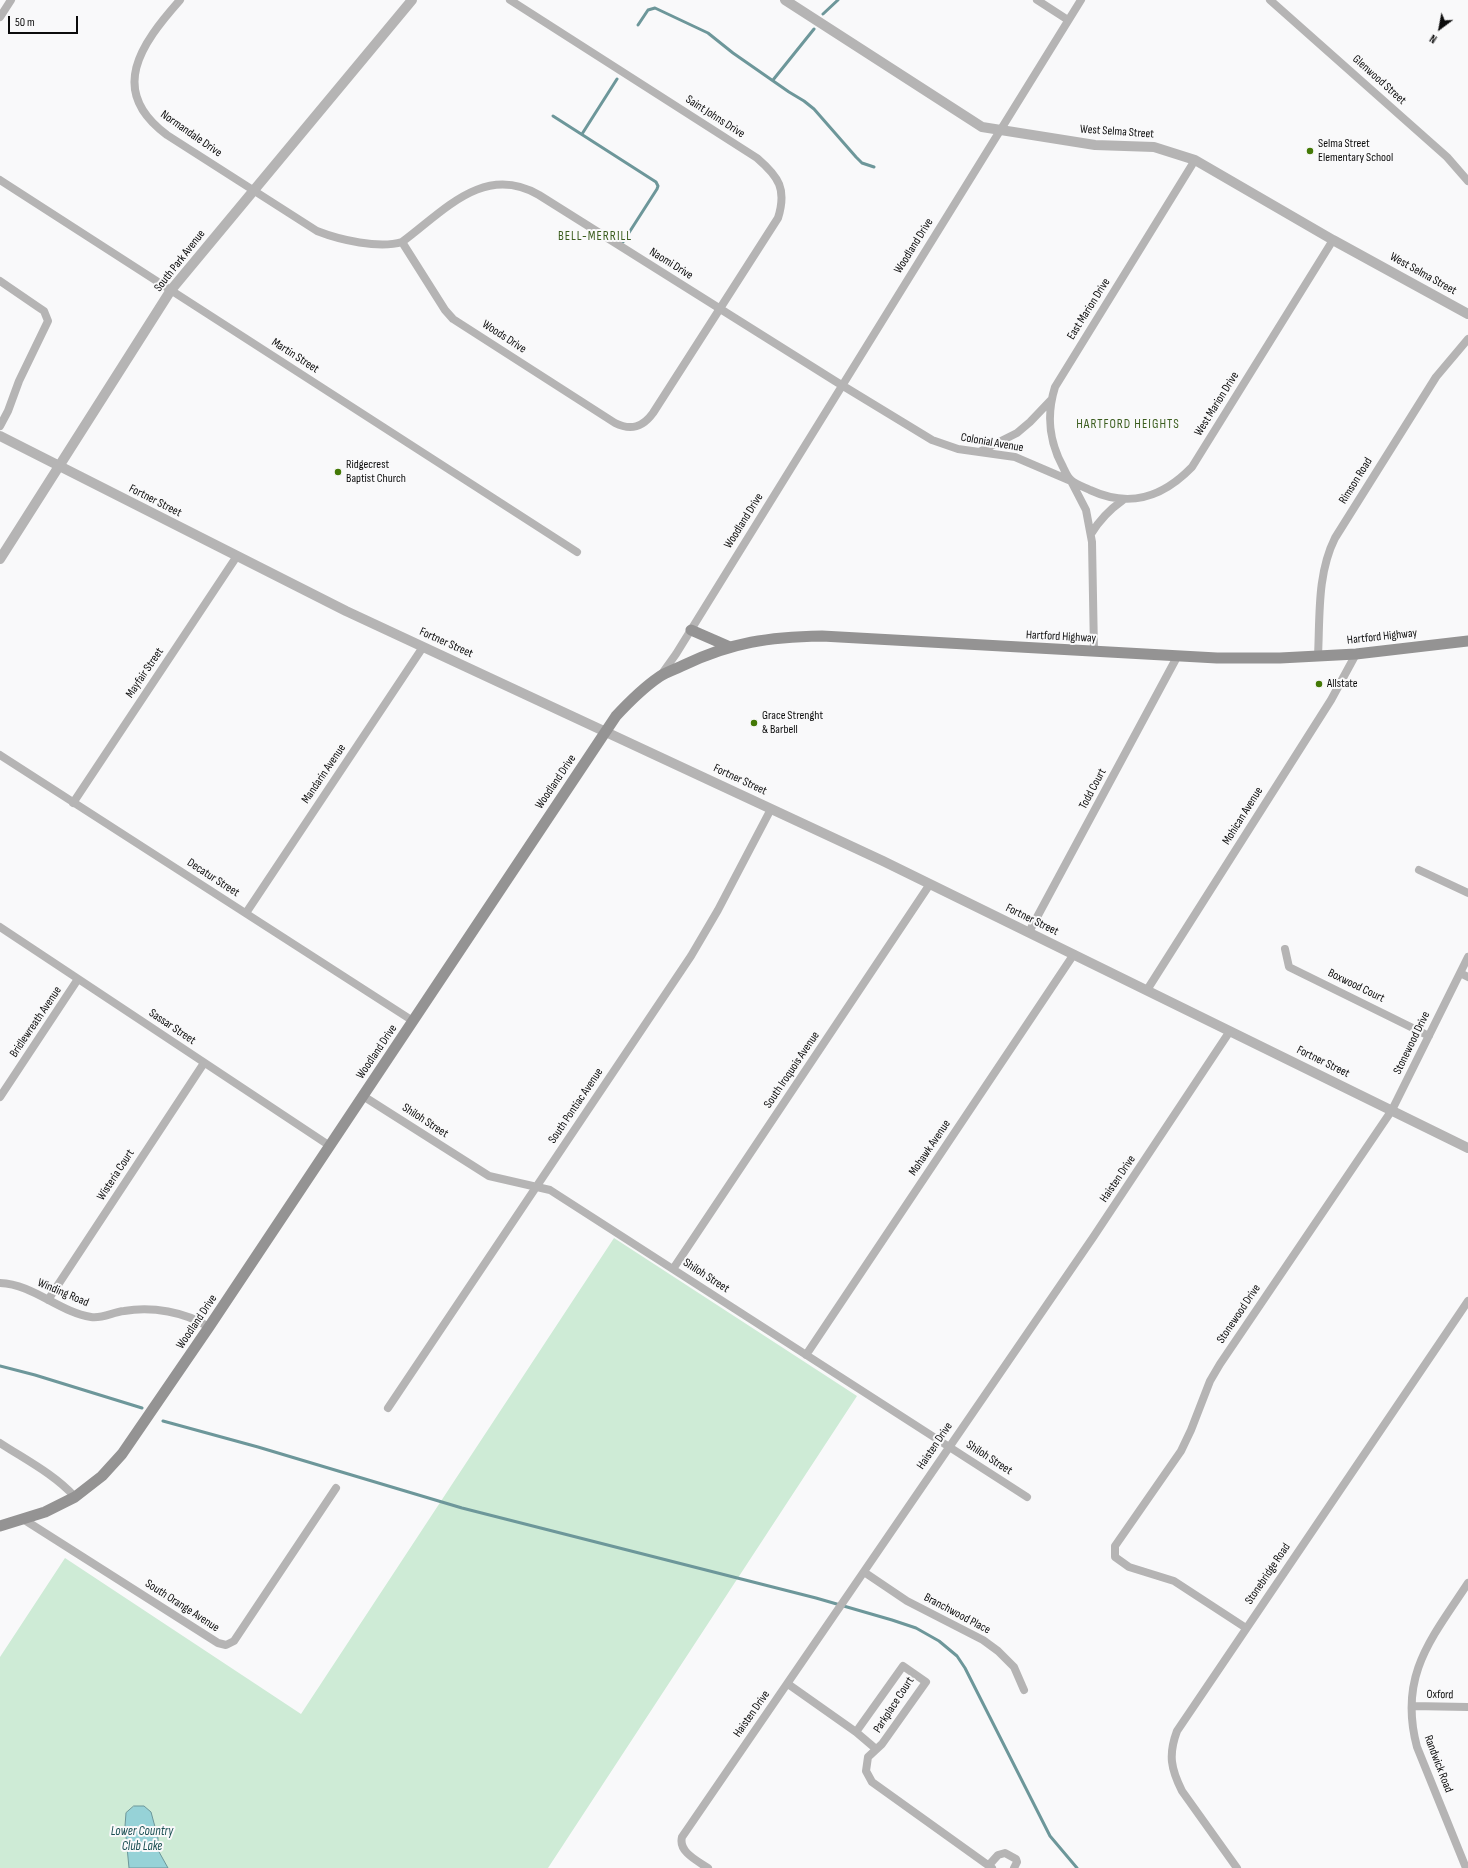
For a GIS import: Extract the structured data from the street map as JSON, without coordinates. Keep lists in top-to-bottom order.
{
  "streets": {
    "main road": ["Woodland Drive", "Hartford Highway"],
    "street": [
      "Glenwood Street",
      "Saint Johns Drive",
      "West Selma Street",
      "Normandale Drive",
      "South Park Avenue",
      "Naomi Drive",
      "East Marion Drive",
      "Woods Drive",
      "Martin Street",
      "West Marion Drive",
      "Colonial Avenue",
      "Rimson Road",
      "Fortner Street",
      "Mayfair Street",
      "Mandarin Avenue",
      "Todd Court",
      "Mohican Avenue",
      "Decatur Street",
      "Boxwood Court",
      "Bridlewreath Avenue",
      "Sassar Street",
      "Stonewood Drive",
      "South Iroquois Avenue",
      "South Pontiac Avenue",
      "Shiloh Street",
      "Mohawk Avenue",
      "Wisteria Court",
      "Haisten Drive",
      "Winding Road",
      "Stonebridge Road",
      "South Orange Avenue",
      "Branchwood Place",
      "Oxford",
      "Parkplace Court",
      "Randwick Road"
    ]
  },
  "crossings": [
    ["Saint Johns Drive", "Naomi Drive"],
    ["Saint Johns Drive", "Woods Drive"],
    ["West Selma Street", "Woodland Drive"],
    ["West Selma Street", "East Marion Drive"],
    ["West Selma Street", "West Marion Drive"],
    ["Normandale Drive", "South Park Avenue"],
    ["Woodland Drive", "Naomi Drive"],
    ["Woodland Drive", "Colonial Avenue"],
    ["Woodland Drive", "Fortner Street"],
    ["Woodland Drive", "Hartford Highway"],
    ["Woodland Drive", "Decatur Street"],
    ["Woodland Drive", "Sassar Street"],
    ["Woodland Drive", "Shiloh Street"],
    ["Woodland Drive", "Winding Road"],
    ["Woodland Drive", "South Orange Avenue"],
    ["South Park Avenue", "Martin Street"],
    ["South Park Avenue", "Fortner Street"],
    ["Naomi Drive", "Woods Drive"],
    ["Naomi Drive", "Colonial Avenue"],
    ["East Marion Drive", "West Marion Drive"],
    ["East Marion Drive", "Colonial Avenue"],
    ["West Marion Drive", "Colonial Avenue"],
    ["Rimson Road", "Hartford Highway"],
    ["Fortner Street", "Mayfair Street"],
    ["Fortner Street", "Mandarin Avenue"],
    ["Fortner Street", "Todd Court"],
    ["Fortner Street", "Mohican Avenue"],
    ["Fortner Street", "Stonewood Drive"],
    ["Fortner Street", "South Iroquois Avenue"],
    ["Fortner Street", "South Pontiac Avenue"],
    ["Fortner Street", "Mohawk Avenue"],
    ["Fortner Street", "Haisten Drive"],
    ["Hartford Highway", "Todd Court"],
    ["Hartford Highway", "Mohican Avenue"],
    ["Mayfair Street", "Decatur Street"],
    ["Mandarin Avenue", "Decatur Street"],
    ["Boxwood Court", "Stonewood Drive"],
    ["Bridlewreath Avenue", "Sassar Street"],
    ["Sassar Street", "Wisteria Court"],
    ["Stonewood Drive", "Stonebridge Road"],
    ["South Iroquois Avenue", "Shiloh Street"],
    ["South Pontiac Avenue", "Shiloh Street"],
    ["Shiloh Street", "Mohawk Avenue"],
    ["Shiloh Street", "Haisten Drive"],
    ["Wisteria Court", "Winding Road"],
    ["Haisten Drive", "Branchwood Place"],
    ["Haisten Drive", "Parkplace Court"],
    ["Oxford", "Randwick Road"]
  ],
  "districts": ["BELL-MERRILL", "HARTFORD HEIGHTS"],
  "water": ["Lower Country Club Lake"],
  "places": [
    "Selma Street Elementary School",
    "Ridgecrest Baptist Church",
    "Allstate",
    "Grace Strenght & Barbell"
  ],
  "scale_bar": "50 m",
  "north": "bottom left"
}
